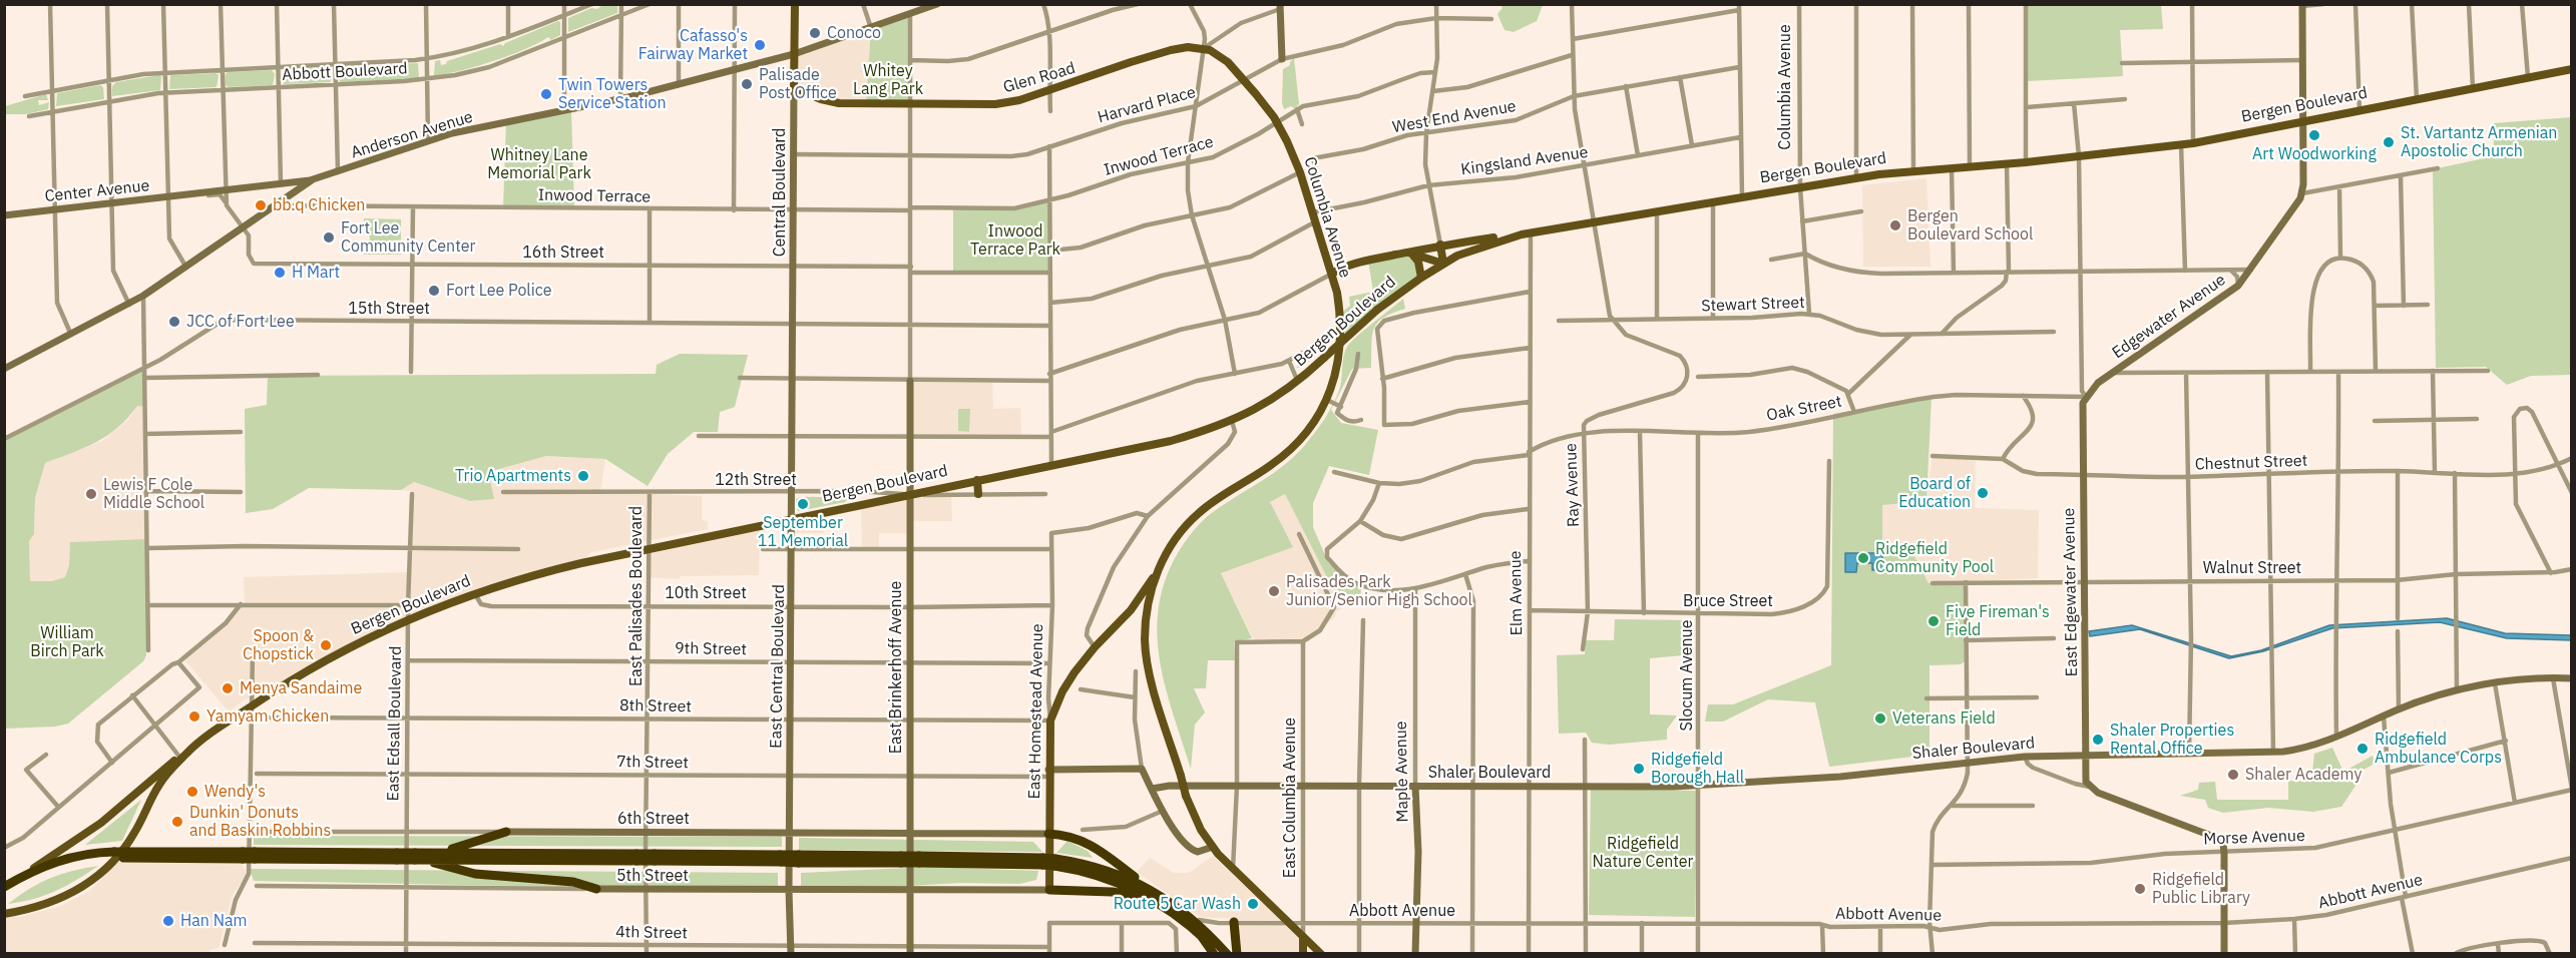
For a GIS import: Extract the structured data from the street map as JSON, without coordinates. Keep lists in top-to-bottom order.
{
  "streets": {
    "main road": [
      "Glen Road",
      "Columbia Avenue",
      "Bergen Boulevard",
      "Central Boulevard",
      "East Homestead Avenue",
      "East Columbia Avenue"
    ],
    "street": [
      "Abbott Boulevard",
      "Harvard Place",
      "West End Avenue",
      "Anderson Avenue",
      "Inwood Terrace",
      "Kingsland Avenue",
      "Center Avenue",
      "16th Street",
      "Stewart Street",
      "15th Street",
      "Edgewater Avenue",
      "Oak Street",
      "Chestnut Street",
      "12th Street",
      "Ray Avenue",
      "Walnut Street",
      "East Edgewater Avenue",
      "10th Street",
      "Elm Avenue",
      "East Palisades Boulevard",
      "Bruce Street",
      "9th Street",
      "East Central Boulevard",
      "East Brinkerhoff Avenue",
      "Slocum Avenue",
      "8th Street",
      "East Edsall Boulevard",
      "Shaler Boulevard",
      "7th Street",
      "Maple Avenue",
      "6th Street",
      "Morse Avenue",
      "5th Street",
      "Abbott Avenue",
      "4th Street"
    ]
  },
  "crossings": [
    ["Glen Road", "Columbia Avenue"],
    ["Glen Road", "Central Boulevard"],
    ["Columbia Avenue", "Harvard Place"],
    ["Columbia Avenue", "Bergen Boulevard"],
    ["Columbia Avenue", "Inwood Terrace"],
    ["Columbia Avenue", "Kingsland Avenue"],
    ["Columbia Avenue", "Stewart Street"],
    ["Harvard Place", "Central Boulevard"],
    ["Bergen Boulevard", "12th Street"],
    ["Bergen Boulevard", "10th Street"],
    ["Bergen Boulevard", "Elm Avenue"],
    ["Bergen Boulevard", "East Palisades Boulevard"],
    ["Bergen Boulevard", "East Central Boulevard"],
    ["Bergen Boulevard", "East Brinkerhoff Avenue"],
    ["Bergen Boulevard", "East Edsall Boulevard"],
    ["Anderson Avenue", "Inwood Terrace"],
    ["Anderson Avenue", "Center Avenue"],
    ["Anderson Avenue", "Central Boulevard"],
    ["Anderson Avenue", "16th Street"],
    ["Inwood Terrace", "Central Boulevard"],
    ["Central Boulevard", "16th Street"],
    ["Central Boulevard", "15th Street"],
    ["Central Boulevard", "East Central Boulevard"],
    ["Stewart Street", "Ray Avenue"],
    ["Edgewater Avenue", "Oak Street"],
    ["Edgewater Avenue", "East Edgewater Avenue"],
    ["Oak Street", "Ray Avenue"],
    ["Oak Street", "East Edgewater Avenue"],
    ["Oak Street", "Elm Avenue"],
    ["Oak Street", "Slocum Avenue"],
    ["Chestnut Street", "East Edgewater Avenue"],
    ["12th Street", "East Palisades Boulevard"],
    ["12th Street", "East Central Boulevard"],
    ["12th Street", "East Brinkerhoff Avenue"],
    ["Ray Avenue", "Bruce Street"],
    ["Walnut Street", "East Edgewater Avenue"],
    ["East Edgewater Avenue", "Shaler Boulevard"],
    ["10th Street", "East Palisades Boulevard"],
    ["10th Street", "East Central Boulevard"],
    ["10th Street", "East Brinkerhoff Avenue"],
    ["10th Street", "East Homestead Avenue"],
    ["Elm Avenue", "Bruce Street"],
    ["Elm Avenue", "Shaler Boulevard"],
    ["Elm Avenue", "Abbott Avenue"],
    ["East Palisades Boulevard", "9th Street"],
    ["East Palisades Boulevard", "8th Street"],
    ["East Palisades Boulevard", "7th Street"],
    ["East Palisades Boulevard", "6th Street"],
    ["East Palisades Boulevard", "5th Street"],
    ["East Palisades Boulevard", "4th Street"],
    ["Bruce Street", "Slocum Avenue"],
    ["9th Street", "East Central Boulevard"],
    ["9th Street", "East Brinkerhoff Avenue"],
    ["9th Street", "East Homestead Avenue"],
    ["9th Street", "East Edsall Boulevard"],
    ["East Central Boulevard", "8th Street"],
    ["East Central Boulevard", "7th Street"],
    ["East Central Boulevard", "6th Street"],
    ["East Central Boulevard", "5th Street"],
    ["East Central Boulevard", "4th Street"],
    ["East Brinkerhoff Avenue", "8th Street"],
    ["East Brinkerhoff Avenue", "7th Street"],
    ["East Brinkerhoff Avenue", "6th Street"],
    ["East Brinkerhoff Avenue", "5th Street"],
    ["East Brinkerhoff Avenue", "4th Street"],
    ["Slocum Avenue", "Shaler Boulevard"],
    ["Slocum Avenue", "Abbott Avenue"],
    ["8th Street", "East Homestead Avenue"],
    ["8th Street", "East Edsall Boulevard"],
    ["East Homestead Avenue", "7th Street"],
    ["East Homestead Avenue", "6th Street"],
    ["East Homestead Avenue", "5th Street"],
    ["East Edsall Boulevard", "7th Street"],
    ["East Edsall Boulevard", "6th Street"],
    ["East Edsall Boulevard", "5th Street"],
    ["East Edsall Boulevard", "4th Street"],
    ["Shaler Boulevard", "Maple Avenue"],
    ["Shaler Boulevard", "East Columbia Avenue"],
    ["Maple Avenue", "Abbott Avenue"],
    ["East Columbia Avenue", "Abbott Avenue"]
  ],
  "parks": [
    "Whitey Lang Park",
    "Whitney Lane Memorial Park",
    "Inwood Terrace Park",
    "William Birch Park",
    "Ridgefield Nature Center"
  ],
  "places": [
    "Conoco",
    "Cafasso's Fairway Market",
    "Palisade Post Office",
    "Twin Towers Service Station",
    "Art Woodworking",
    "St. Vartantz Armenian Apostolic Church",
    "bb.q Chicken",
    "Bergen Boulevard School",
    "Fort Lee Community Center",
    "H Mart",
    "Fort Lee Police",
    "JCC of Fort Lee",
    "Trio Apartments",
    "Board of Education",
    "Lewis F Cole Middle School",
    "September 11 Memorial",
    "Ridgefield Community Pool",
    "Palisades Park Junior/Senior High School",
    "Five Fireman's Field",
    "Spoon & Chopstick",
    "Menya Sandaime",
    "Yamyam Chicken",
    "Veterans Field",
    "Shaler Properties Rental Office",
    "Ridgefield Ambulance Corps",
    "Ridgefield Borough Hall",
    "Shaler Academy",
    "Wendy's",
    "Dunkin' Donuts and Baskin Robbins",
    "Ridgefield Public Library",
    "Route 5 Car Wash",
    "Han Nam"
  ]
}
